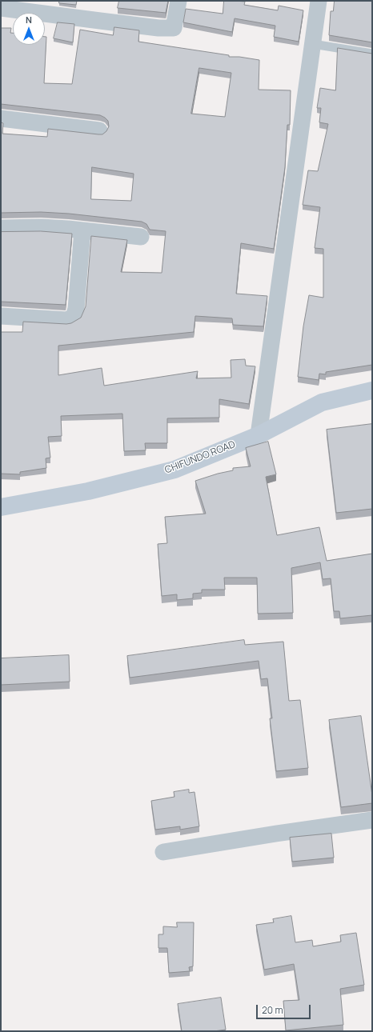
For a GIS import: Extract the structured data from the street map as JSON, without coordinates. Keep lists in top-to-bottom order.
{
  "streets": {
    "street": ["CHIFUNDO ROAD"]
  },
  "scale_bar": "20 m",
  "north": "top"
}
